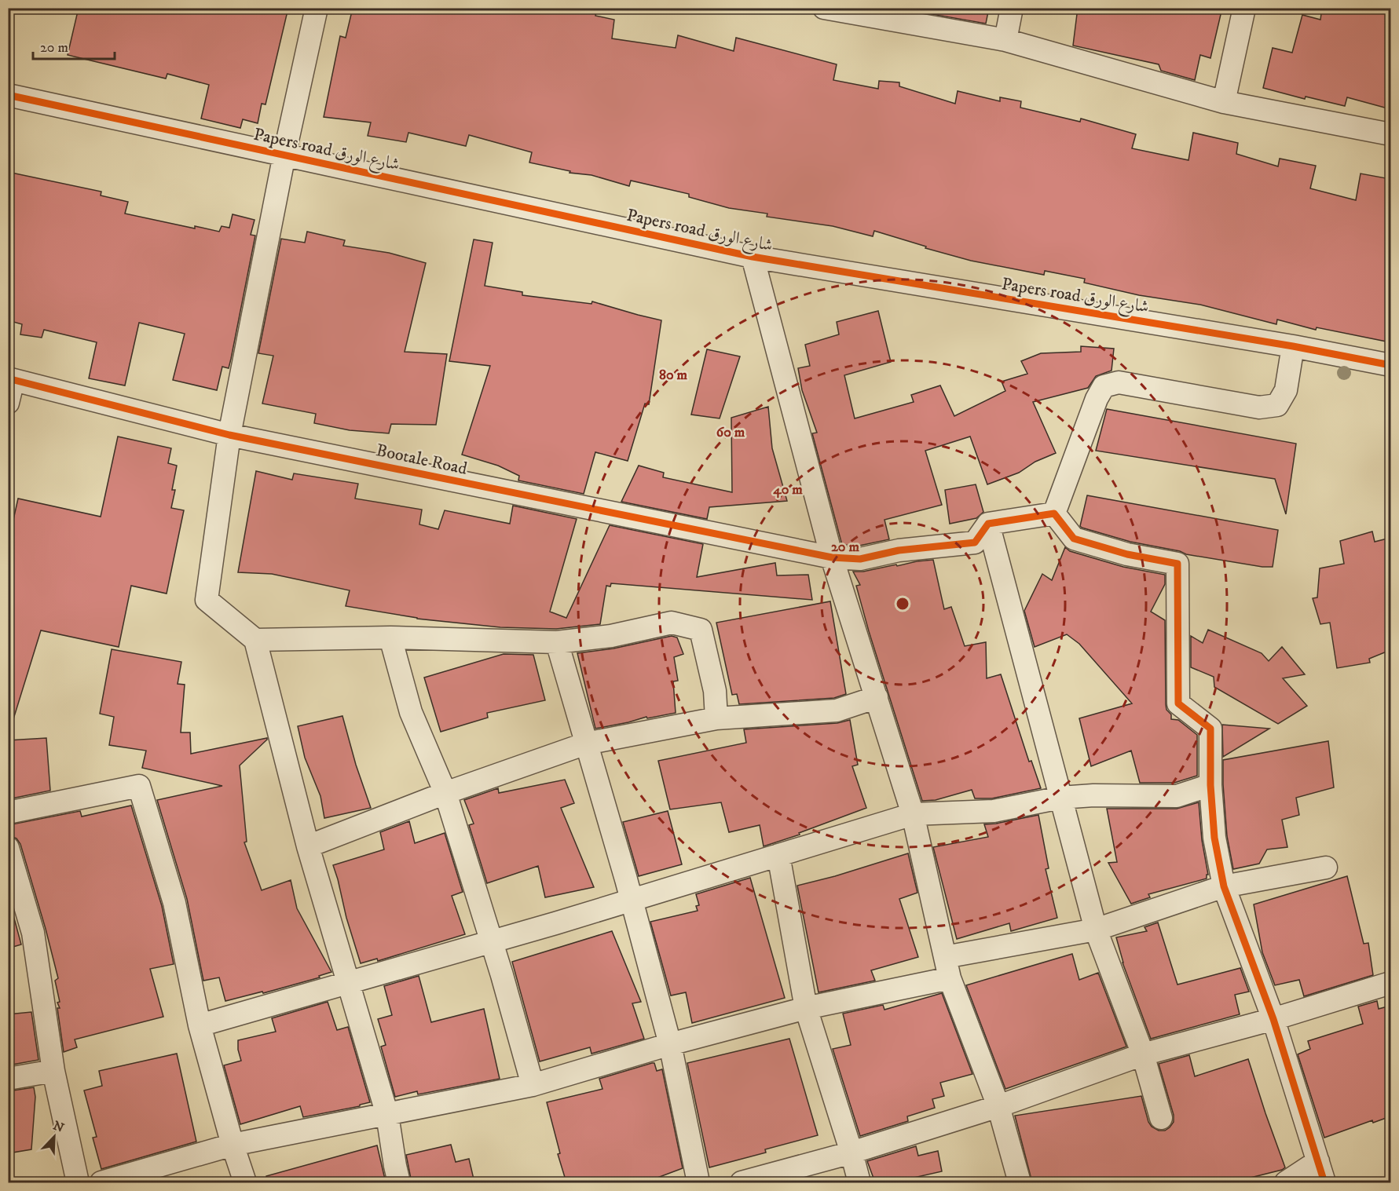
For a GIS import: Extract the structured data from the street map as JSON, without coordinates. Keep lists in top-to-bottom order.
{
  "streets": {
    "street": ["Papers road شارع الورق", "Bootale Road"]
  },
  "scale_bar": "20 m",
  "north": "top right",
  "rings": [
    "80 m",
    "60 m",
    "40 m",
    "20 m"
  ]
}
